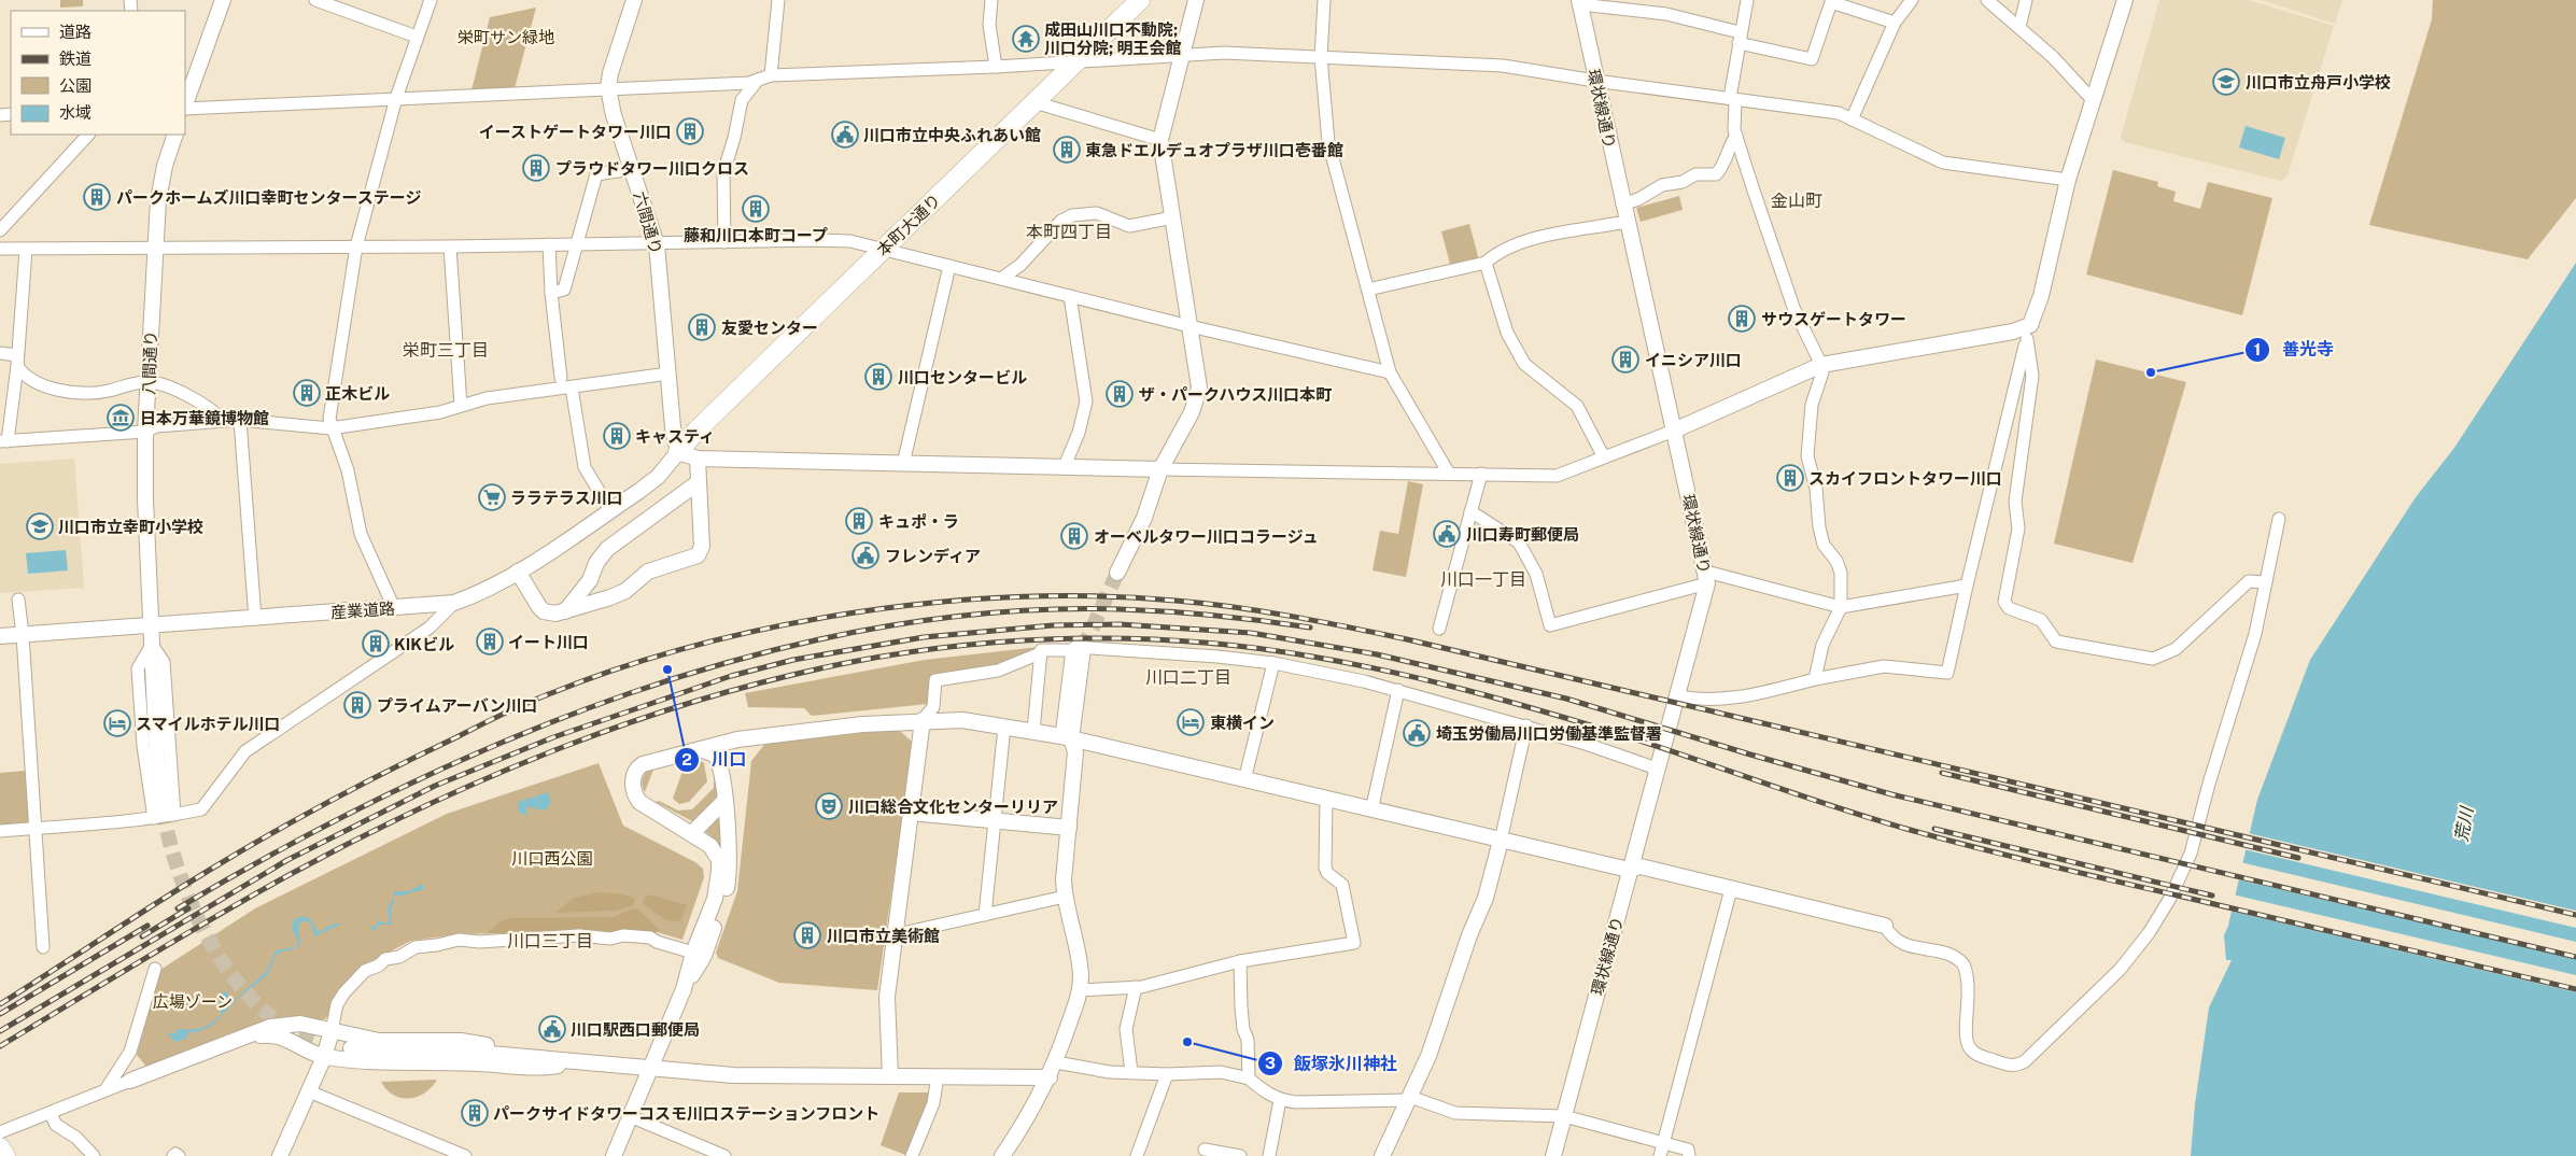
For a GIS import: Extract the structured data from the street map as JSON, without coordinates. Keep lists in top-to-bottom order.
{
  "streets": {
    "main road": ["本町大通り"],
    "street": [
      "環状線通り",
      "六間通り",
      "八間通り",
      "産業道路"
    ]
  },
  "crossings": [
    ["六間通り", "本町大通り"],
    ["六間通り", "産業道路"],
    ["本町大通り", "産業道路"],
    ["八間通り", "産業道路"]
  ],
  "districts": [
    "金山町",
    "本町四丁目",
    "栄町三丁目",
    "川口一丁目",
    "川口二丁目",
    "川口三丁目"
  ],
  "water": ["荒川"],
  "parks": ["栄町サン緑地", "川口西公園", "広場ゾーン"],
  "places": {
    "temple": ["成田山川口不動院; 川口分院; 明王会館"],
    "school or university": ["川口市立舟戸小学校", "川口市立幸町小学校"],
    "building": [
      "イーストゲートタワー川口",
      "東急ドエルデュオプラザ川口壱番館",
      "プラウドタワー川口クロス",
      "パークホームズ川口幸町センターステージ",
      "藤和川口本町コープ",
      "サウスゲートタワー",
      "友愛センター",
      "イニシア川口",
      "川口センタービル",
      "正木ビル",
      "ザ・パークハウス川口本町",
      "キャスティ",
      "スカイフロントタワー川口",
      "キュポ・ラ",
      "オーベルタワー川口コラージュ",
      "イート川口",
      "KIKビル",
      "プライムアーバン川口",
      "川口市立美術館",
      "パークサイドタワーコスモ川口ステーションフロント"
    ],
    "public building": [
      "川口市立中央ふれあい館",
      "川口寿町郵便局",
      "フレンディア",
      "埼玉労働局川口労働基準監督署",
      "川口駅西口郵便局"
    ],
    "other": ["善光寺", "川口", "飯塚氷川神社"],
    "museum": ["日本万華鏡博物館"],
    "supermarket": ["ララテラス川口"],
    "hotel": ["東横イン", "スマイルホテル川口"],
    "theatre": ["川口総合文化センターリリア"]
  },
  "legend": [
    "道路",
    "鉄道",
    "公園",
    "水域"
  ]
}
